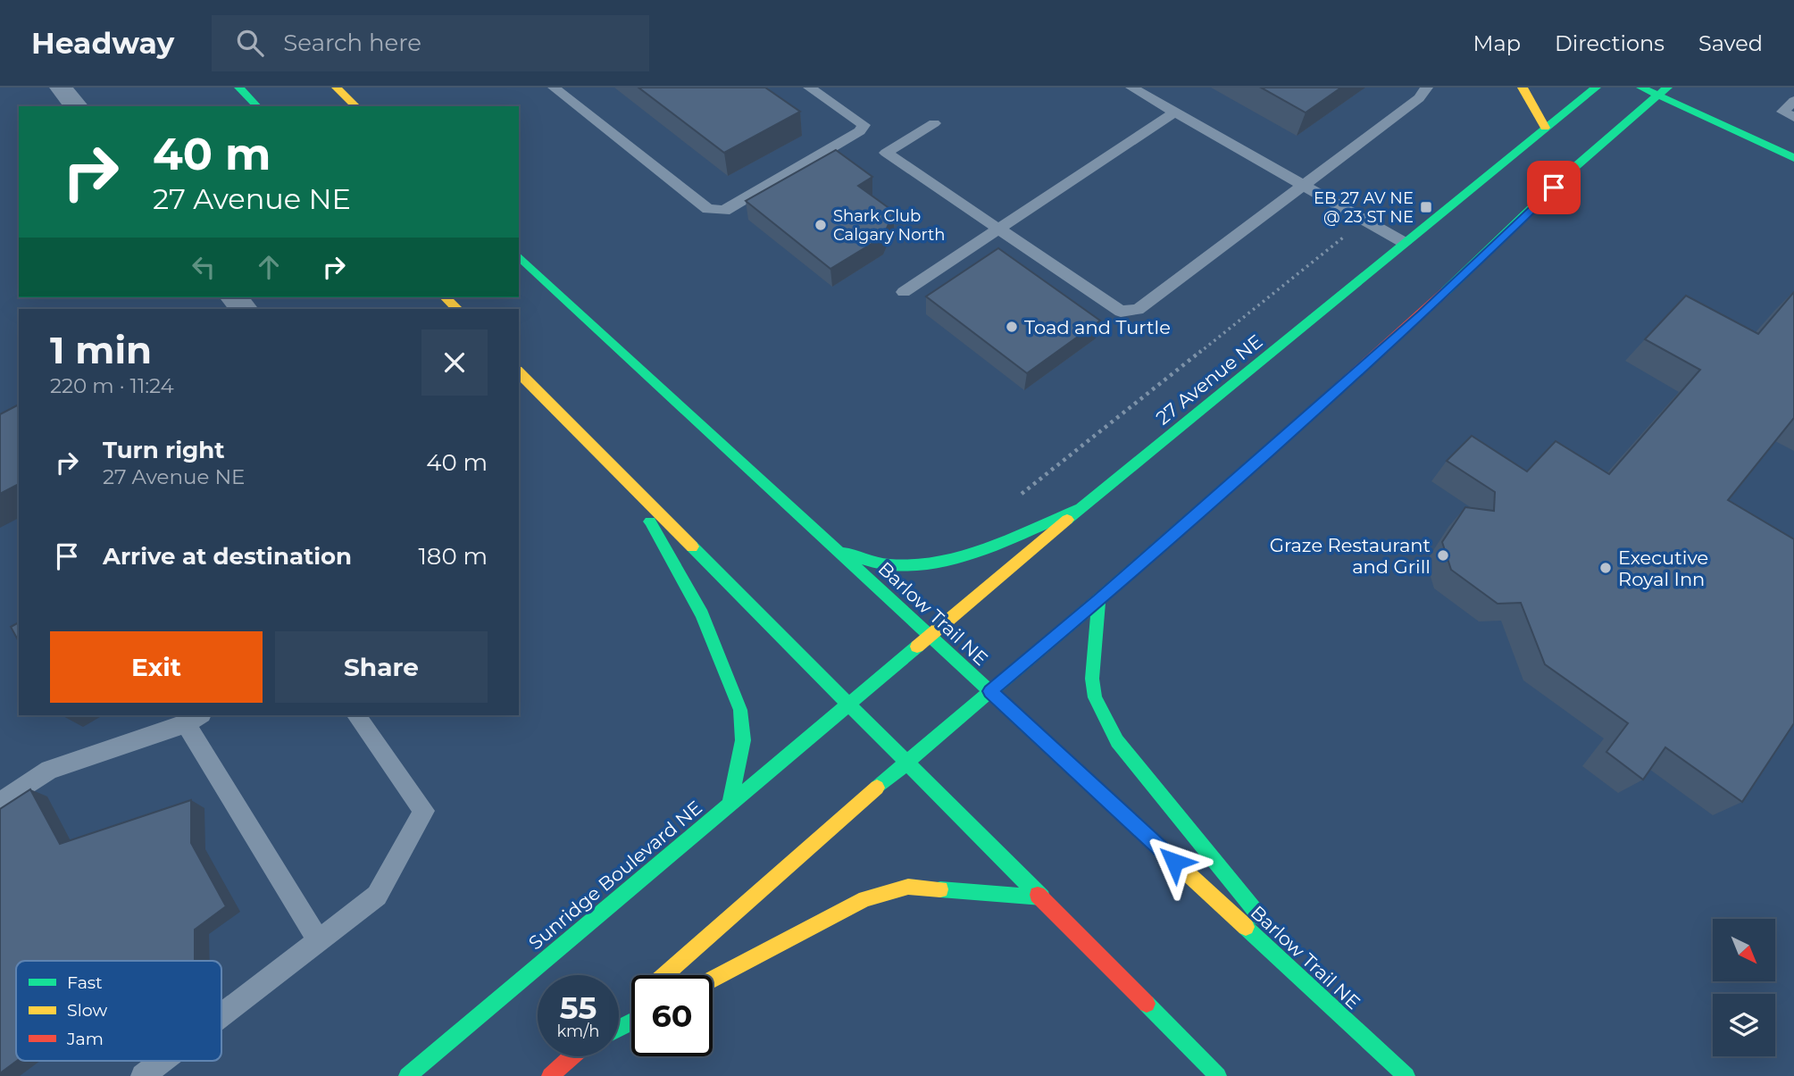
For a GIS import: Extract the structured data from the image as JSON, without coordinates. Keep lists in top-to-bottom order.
{
  "streets": {
    "street": ["27 Avenue NE", "Barlow Trail NE", "Sunridge Boulevard NE"]
  },
  "crossings": [
    ["27 Avenue NE", "Barlow Trail NE"],
    ["27 Avenue NE", "Sunridge Boulevard NE"]
  ],
  "places": {
    "transit": ["EB 27 AV NE @ 23 ST NE"],
    "other": [
      "Shark Club Calgary North",
      "Toad and Turtle",
      "Graze Restaurant and Grill",
      "Executive Royal Inn"
    ]
  },
  "legend": ["Fast", "Slow", "Jam"],
  "north": "bottom right",
  "page": {
    "header": "Headway",
    "search": "Search here",
    "nav": ["Map", "Directions", "Saved"],
    "turn": ["40 m", "27 Avenue NE"],
    "heading": ["1 min", "220 m · 11:24"],
    "list": [
      {
        "name": "Turn right",
        "note": "27 Avenue NE",
        "value": "40 m"
      },
      {
        "name": "Arrive at destination",
        "value": "180 m"
      }
    ],
    "buttons": ["Exit", "Share"],
    "speed": "55 km/h",
    "limit": "60"
  }
}
